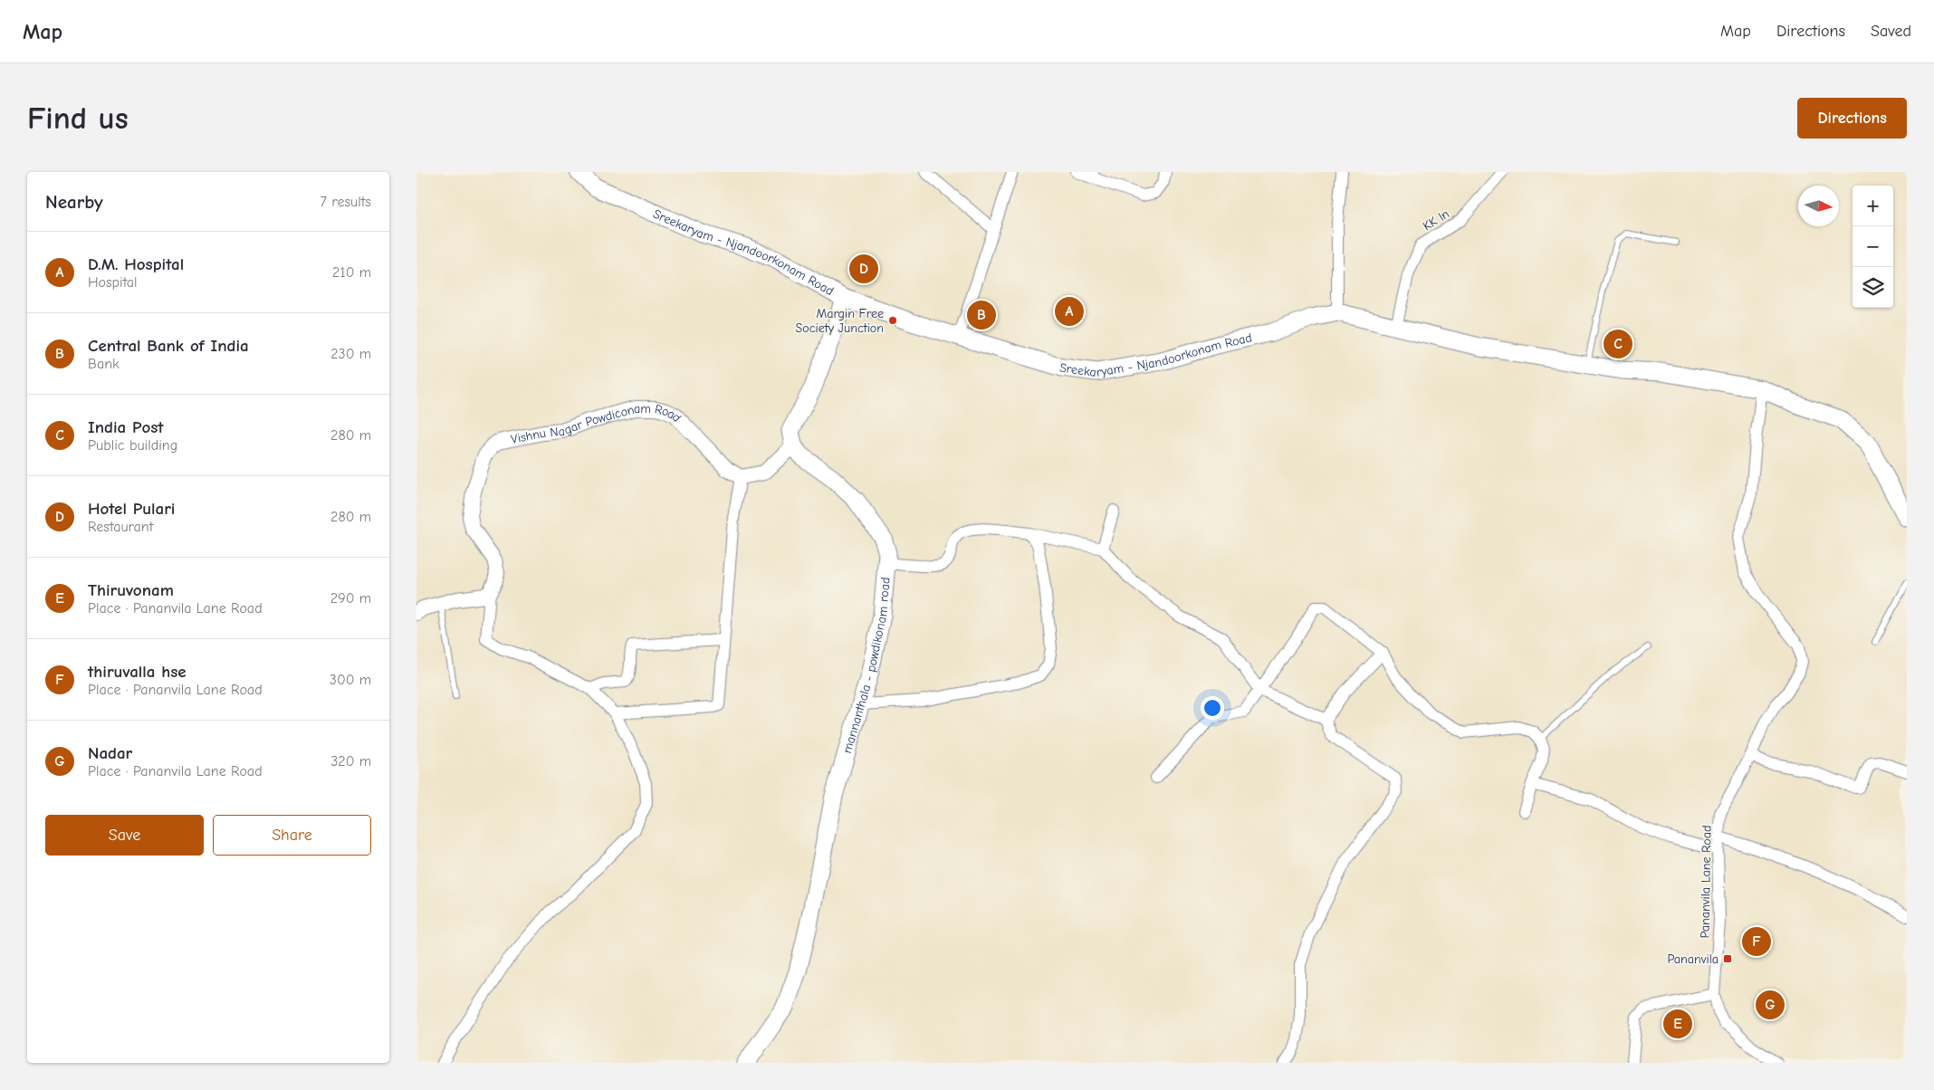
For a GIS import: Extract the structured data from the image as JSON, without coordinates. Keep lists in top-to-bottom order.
{
  "streets": {
    "main road": ["Sreekaryam - Njandoorkonam Road", "mannanthala - powdikonam road"],
    "street": ["KK ln", "Vishnu Nagar Powdiconam Road", "Pananvila Lane Road"]
  },
  "crossings": [
    ["KK ln", "Sreekaryam - Njandoorkonam Road"],
    ["Sreekaryam - Njandoorkonam Road", "Pananvila Lane Road"]
  ],
  "places": {
    "other": ["Margin Free Society Junction"],
    "transit": ["Pananvila"]
  },
  "north": "right",
  "page": {
    "header": "Map",
    "nav": ["Map", "Directions", "Saved"],
    "buttons": [
      "Directions",
      ["Save", "Share"]
    ],
    "title": "Find us",
    "heading": ["Nearby", "7 results"],
    "map_buttons": ["+", "−"],
    "list": [
      {
        "mark": "A",
        "name": "D.M. Hospital",
        "note": "Hospital",
        "value": "210 m"
      },
      {
        "mark": "B",
        "name": "Central Bank of India",
        "note": "Bank",
        "value": "230 m"
      },
      {
        "mark": "C",
        "name": "India Post",
        "note": "Public building",
        "value": "280 m"
      },
      {
        "mark": "D",
        "name": "Hotel Pulari",
        "note": "Restaurant",
        "value": "280 m"
      },
      {
        "mark": "E",
        "name": "Thiruvonam",
        "note": "Place · Pananvila Lane Road",
        "value": "290 m"
      },
      {
        "mark": "F",
        "name": "thiruvalla hse",
        "note": "Place · Pananvila Lane Road",
        "value": "300 m"
      },
      {
        "mark": "G",
        "name": "Nadar",
        "note": "Place · Pananvila Lane Road",
        "value": "320 m"
      }
    ],
    "pins": [
      "D",
      "A",
      "B",
      "C",
      "F",
      "G",
      "E"
    ]
  }
}
